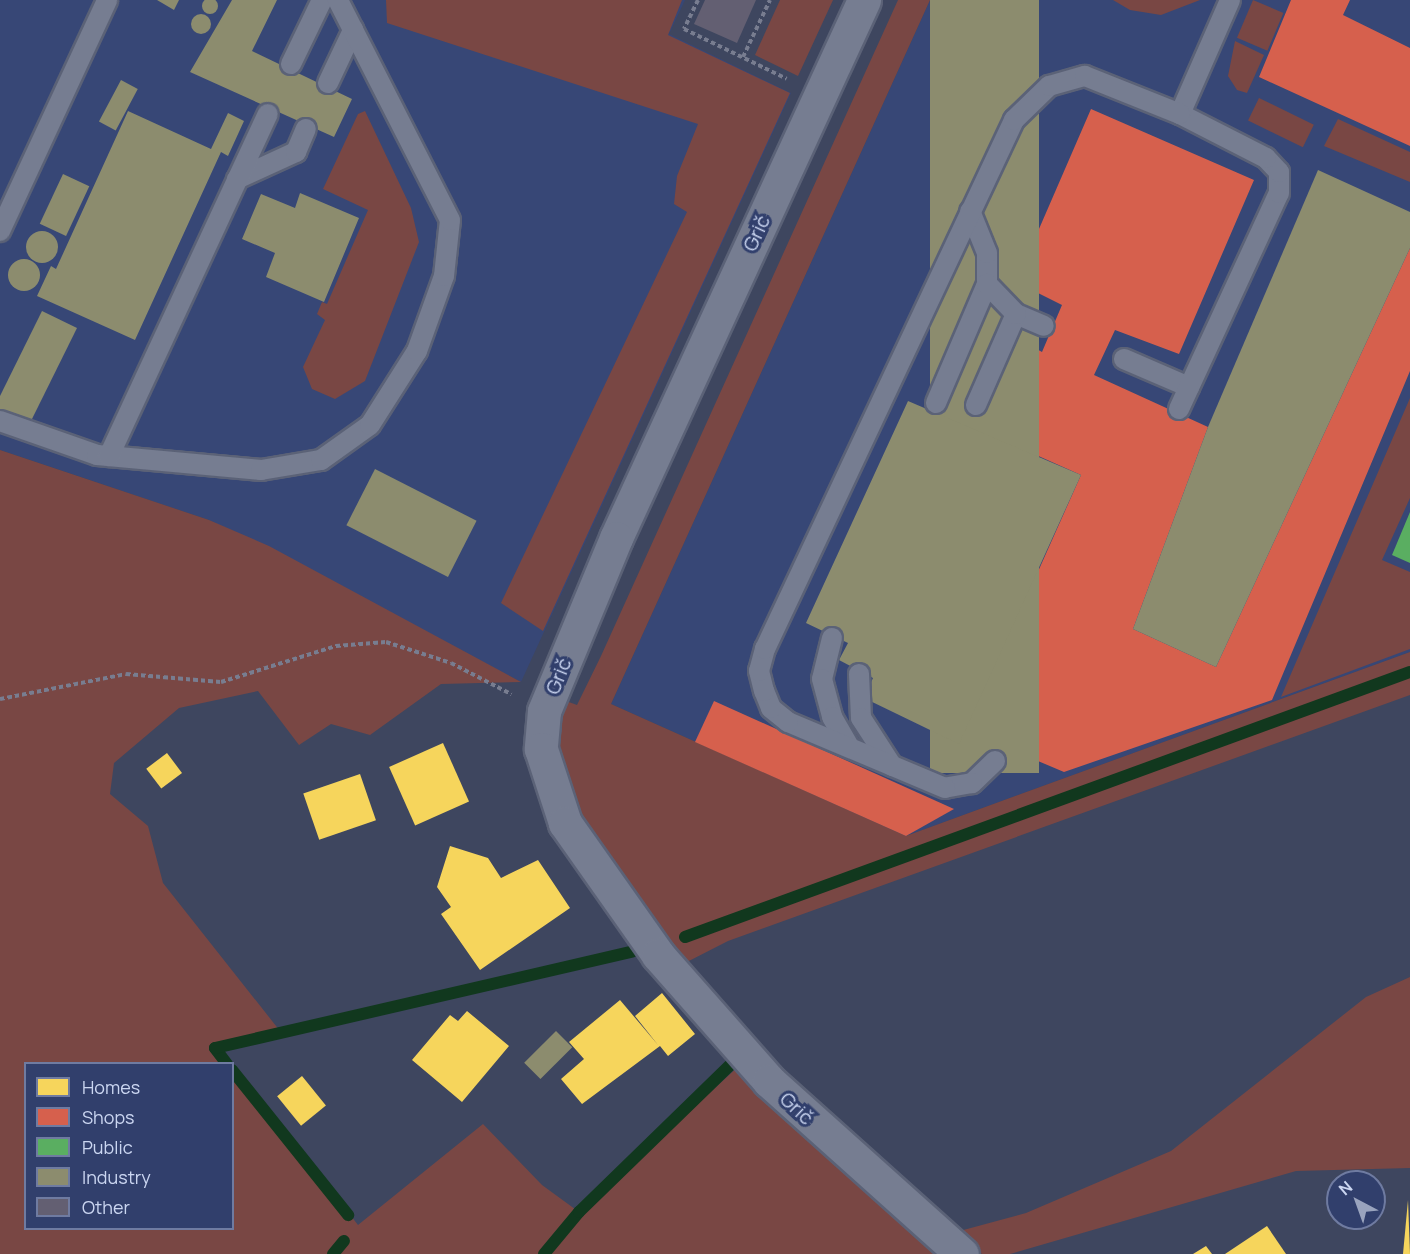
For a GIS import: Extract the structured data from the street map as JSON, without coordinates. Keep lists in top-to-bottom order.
{
  "streets": {
    "street": ["Grič"]
  },
  "legend": [
    "Homes",
    "Shops",
    "Public",
    "Industry",
    "Other"
  ],
  "north": "top left"
}
